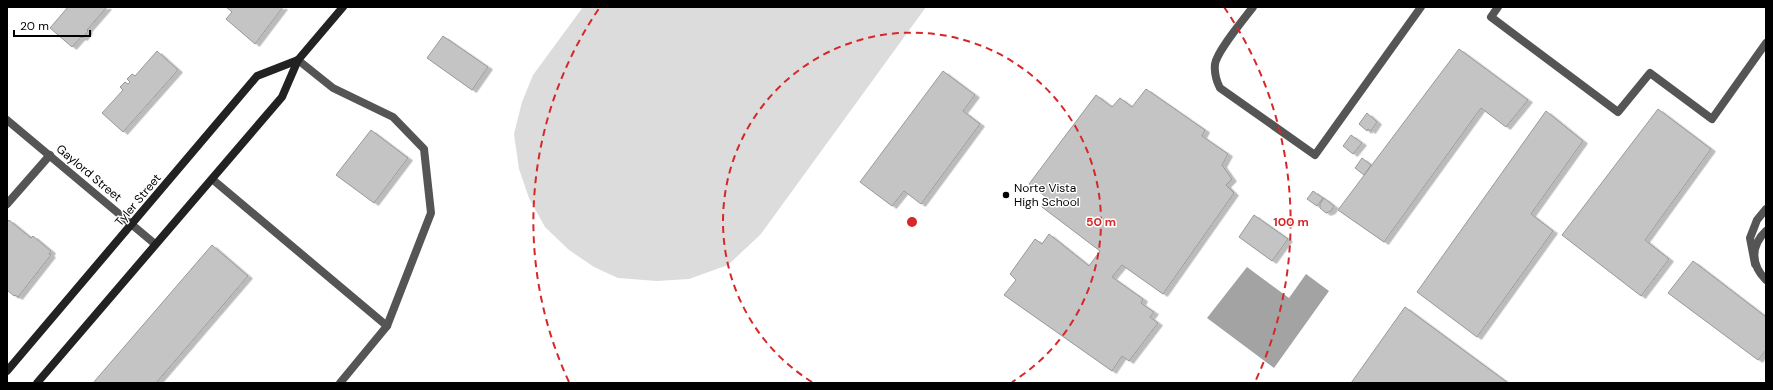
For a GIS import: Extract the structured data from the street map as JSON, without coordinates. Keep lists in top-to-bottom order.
{
  "streets": {
    "main road": ["Tyler Street"],
    "street": ["Gaylord Street"]
  },
  "crossings": [
    ["Gaylord Street", "Tyler Street"]
  ],
  "places": ["Norte Vista High School"],
  "scale_bar": "20 m",
  "rings": ["50 m", "100 m"]
}
